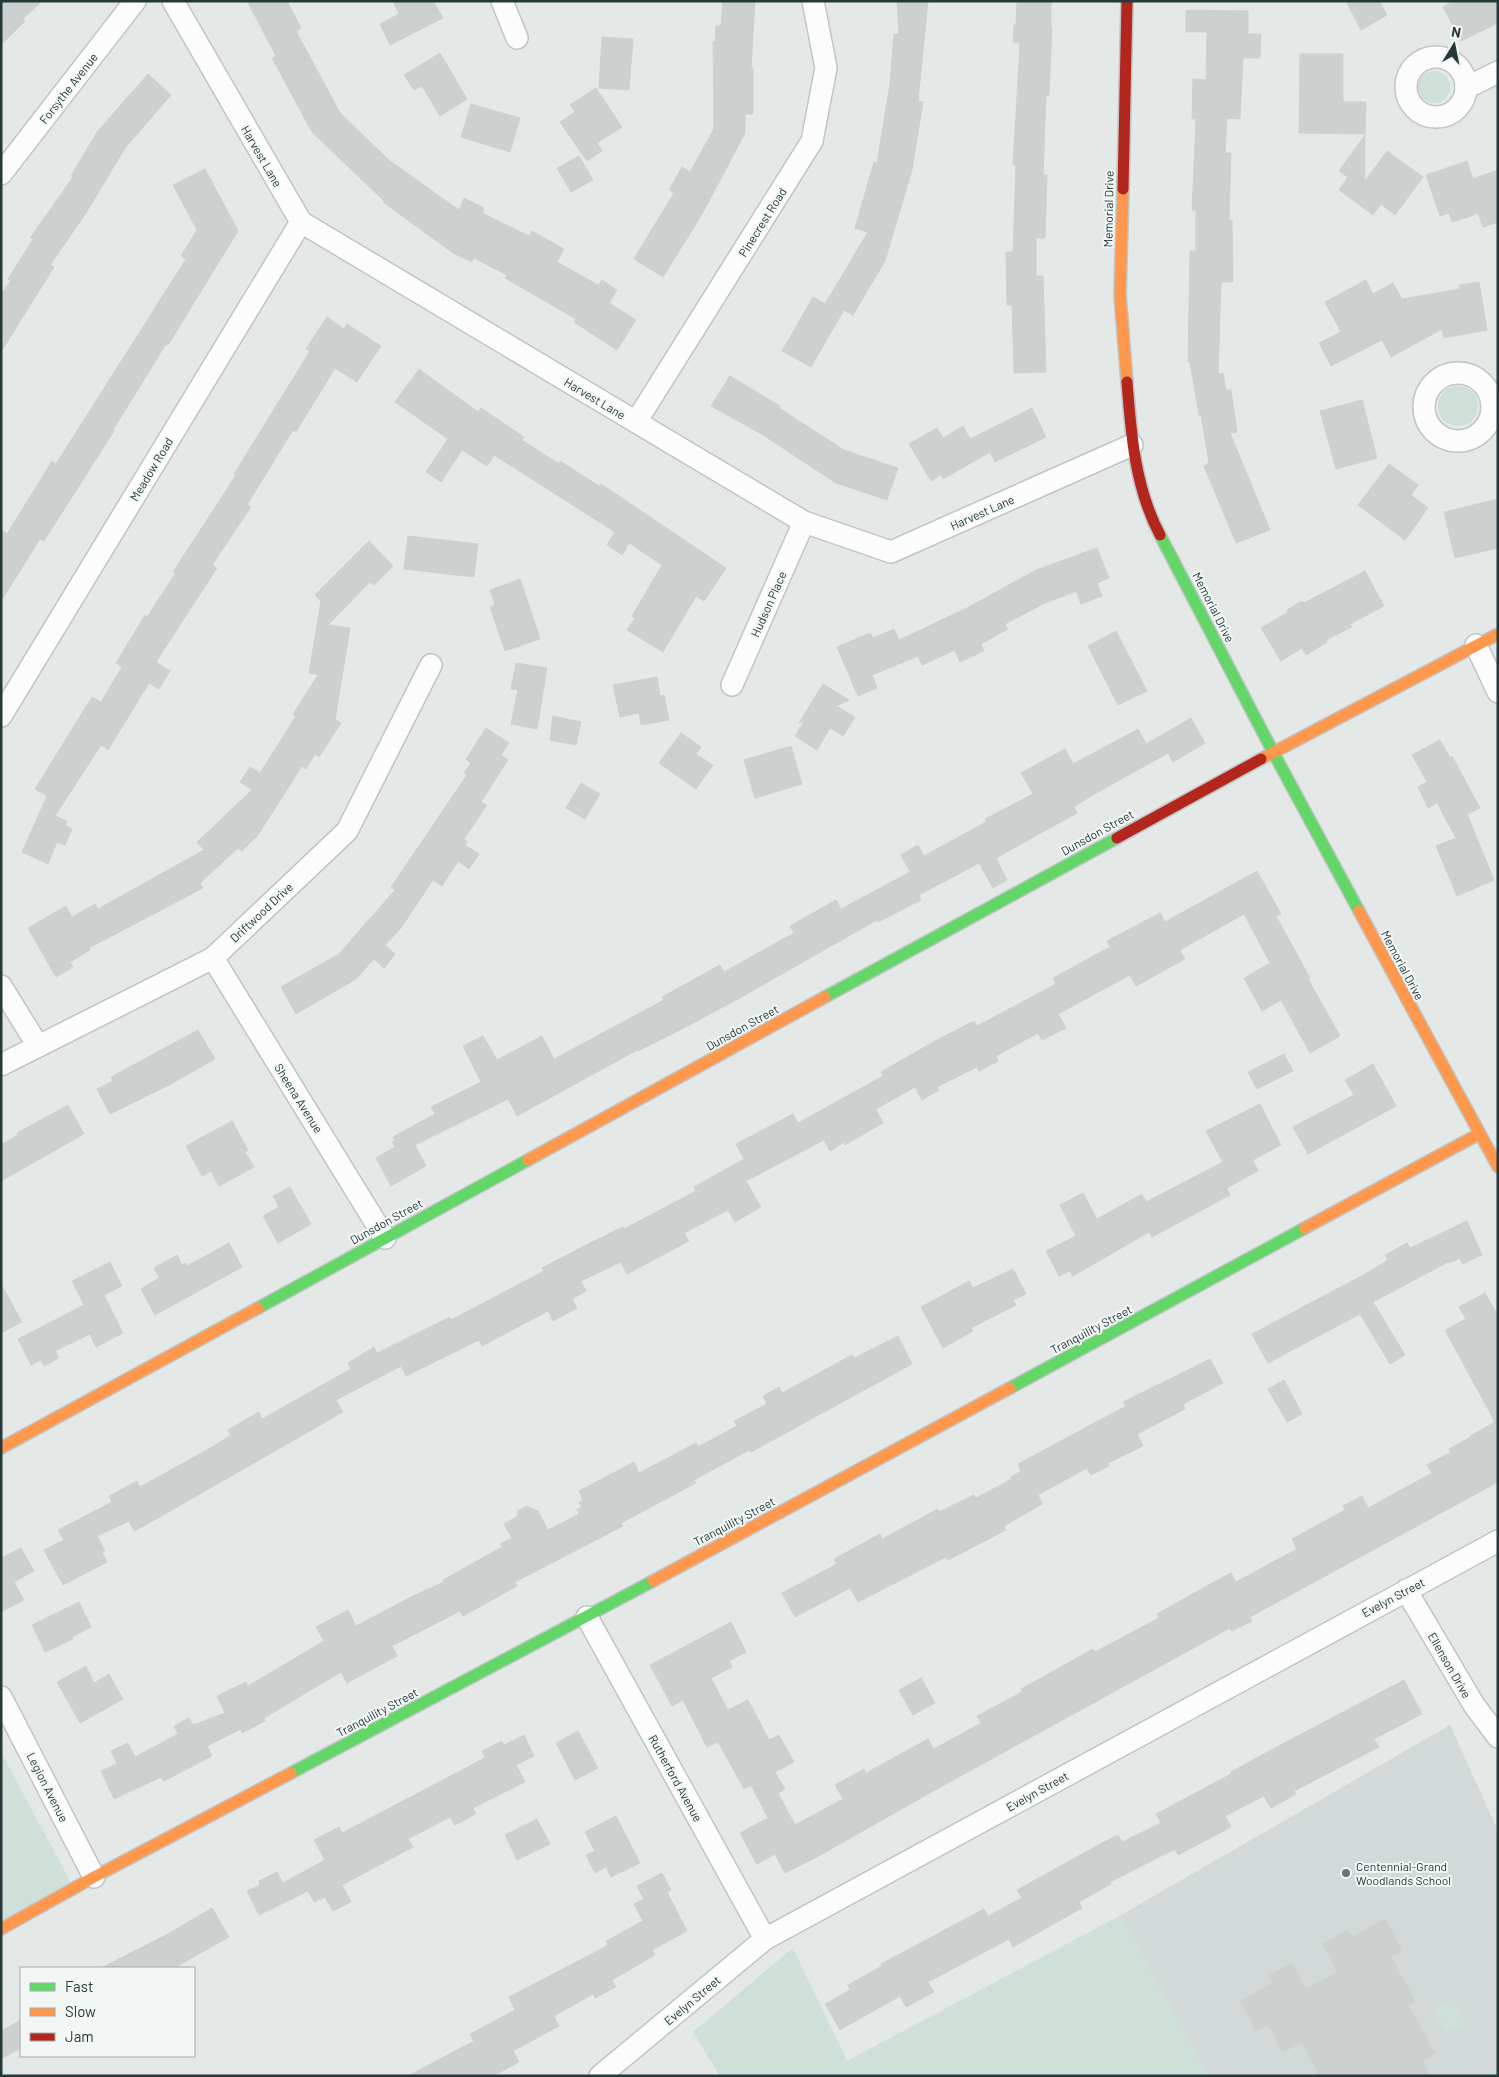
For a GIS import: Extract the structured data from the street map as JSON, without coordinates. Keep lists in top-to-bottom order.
{
  "streets": {
    "main road": ["Memorial Drive", "Dunsdon Street", "Tranquility Street"],
    "street": [
      "Forsythe Avenue",
      "Harvest Lane",
      "Pinecrest Road",
      "Meadow Road",
      "Hudson Place",
      "Driftwood Drive",
      "Sheena Avenue",
      "Evelyn Street",
      "Ellenson Drive",
      "Rutherford Avenue",
      "Legion Avenue"
    ]
  },
  "crossings": [
    ["Harvest Lane", "Memorial Drive"],
    ["Harvest Lane", "Pinecrest Road"],
    ["Harvest Lane", "Meadow Road"],
    ["Harvest Lane", "Hudson Place"],
    ["Memorial Drive", "Dunsdon Street"],
    ["Memorial Drive", "Tranquility Street"],
    ["Dunsdon Street", "Sheena Avenue"],
    ["Driftwood Drive", "Sheena Avenue"],
    ["Tranquility Street", "Rutherford Avenue"],
    ["Tranquility Street", "Legion Avenue"],
    ["Evelyn Street", "Ellenson Drive"],
    ["Evelyn Street", "Rutherford Avenue"]
  ],
  "places": ["Centennial-Grand Woodlands School"],
  "legend": ["Fast", "Slow", "Jam"],
  "north": "top"
}
